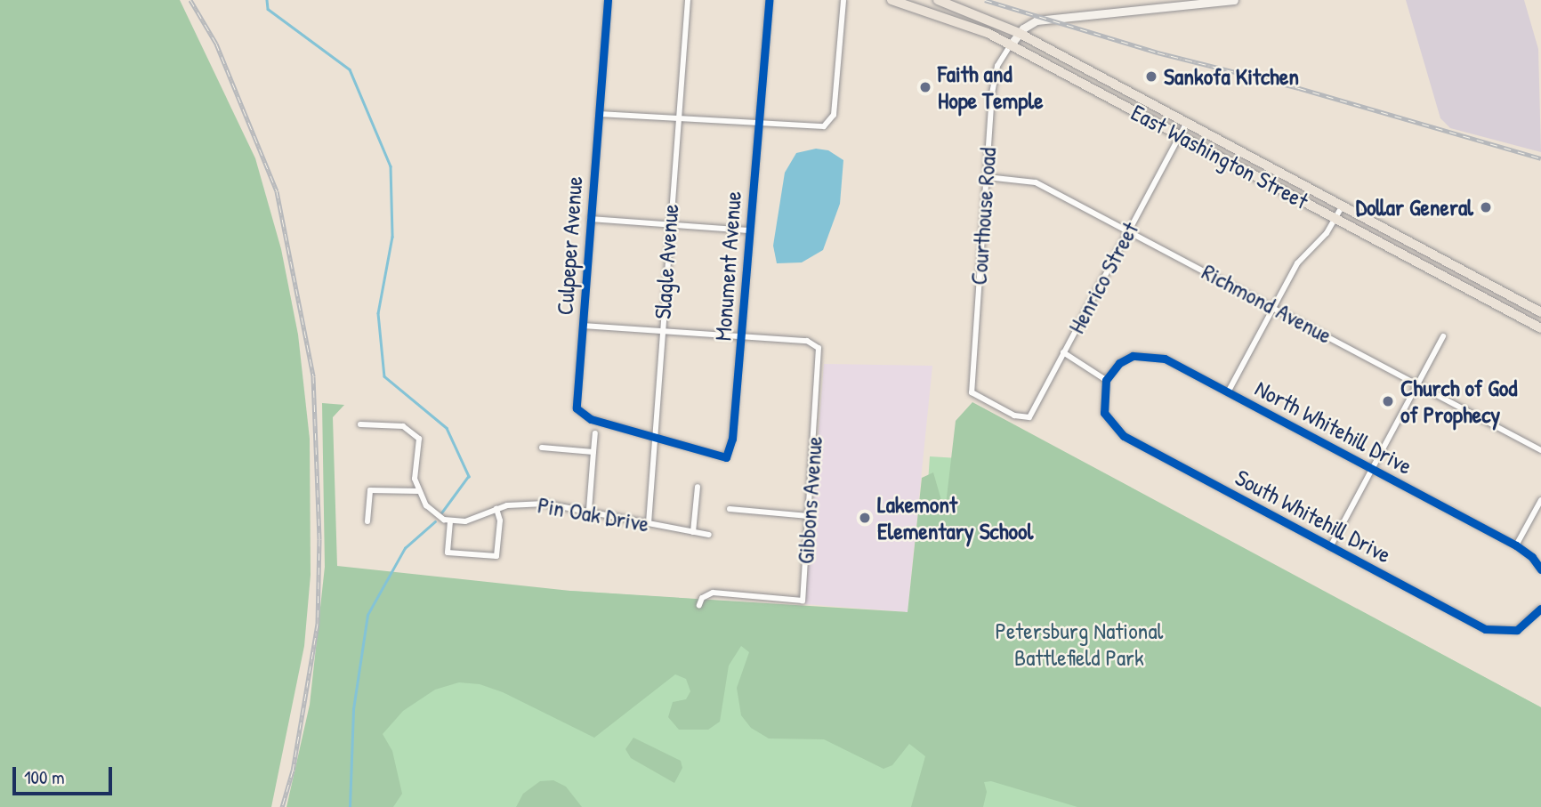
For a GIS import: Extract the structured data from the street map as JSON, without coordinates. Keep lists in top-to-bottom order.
{
  "streets": {
    "highway": ["East Washington Street"],
    "street": [
      "Courthouse Road",
      "Culpeper Avenue",
      "Slagle Avenue",
      "Monument Avenue",
      "Henrico Street",
      "Richmond Avenue",
      "North Whitehill Drive",
      "Gibbons Avenue",
      "Pin Oak Drive",
      "South Whitehill Drive"
    ]
  },
  "crossings": [
    ["East Washington Street", "Courthouse Road"],
    ["East Washington Street", "Henrico Street"],
    ["Courthouse Road", "Henrico Street"],
    ["Courthouse Road", "Richmond Avenue"],
    ["Culpeper Avenue", "Slagle Avenue"],
    ["Culpeper Avenue", "Monument Avenue"],
    ["Slagle Avenue", "Monument Avenue"],
    ["Slagle Avenue", "Pin Oak Drive"],
    ["Monument Avenue", "Gibbons Avenue"],
    ["Henrico Street", "Richmond Avenue"],
    ["North Whitehill Drive", "South Whitehill Drive"]
  ],
  "parks": ["Petersburg National Battlefield Park"],
  "places": [
    "Sankofa Kitchen",
    "Faith and Hope Temple",
    "Dollar General",
    "Church of God of Prophecy",
    "Lakemont Elementary School"
  ],
  "scale_bar": "100 m"
}
